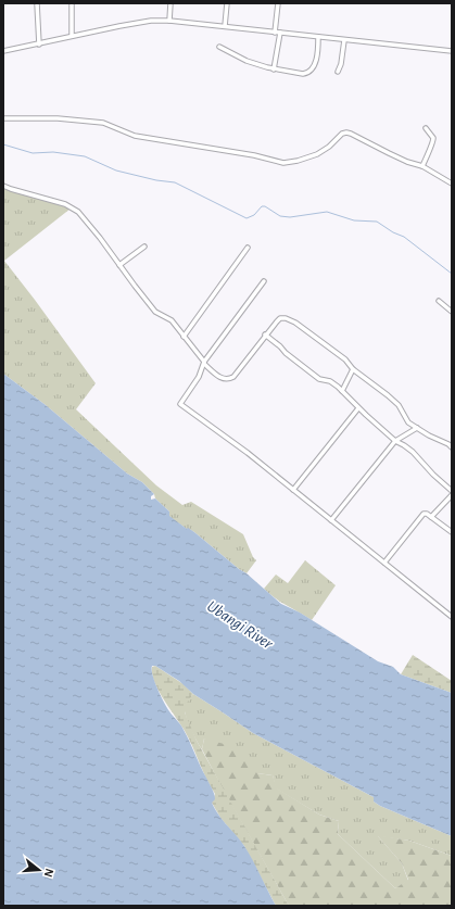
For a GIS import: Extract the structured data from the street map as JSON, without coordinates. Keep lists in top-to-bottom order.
{
  "water": ["Ubangi River"],
  "north": "right"
}
